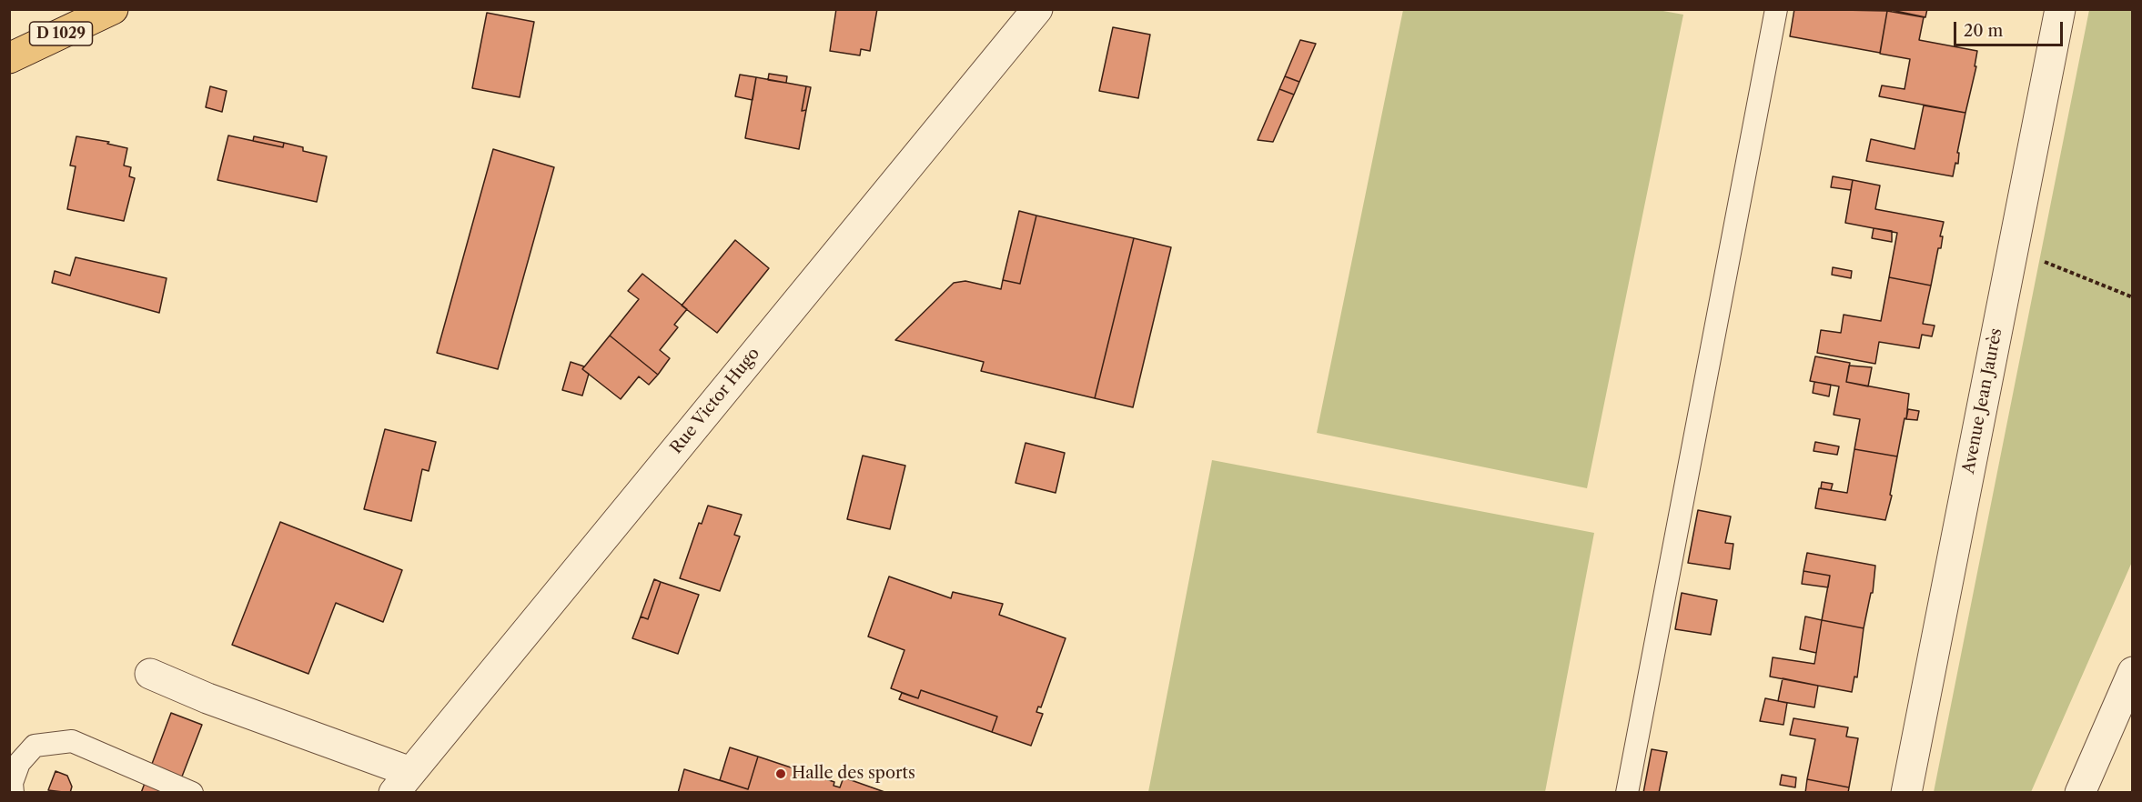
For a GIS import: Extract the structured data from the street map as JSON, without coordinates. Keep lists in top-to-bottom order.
{
  "streets": {
    "main road": ["D 1029"],
    "street": ["Rue Victor Hugo", "Avenue Jean Jaurès"]
  },
  "places": ["Halle des sports"],
  "scale_bar": "20 m"
}
